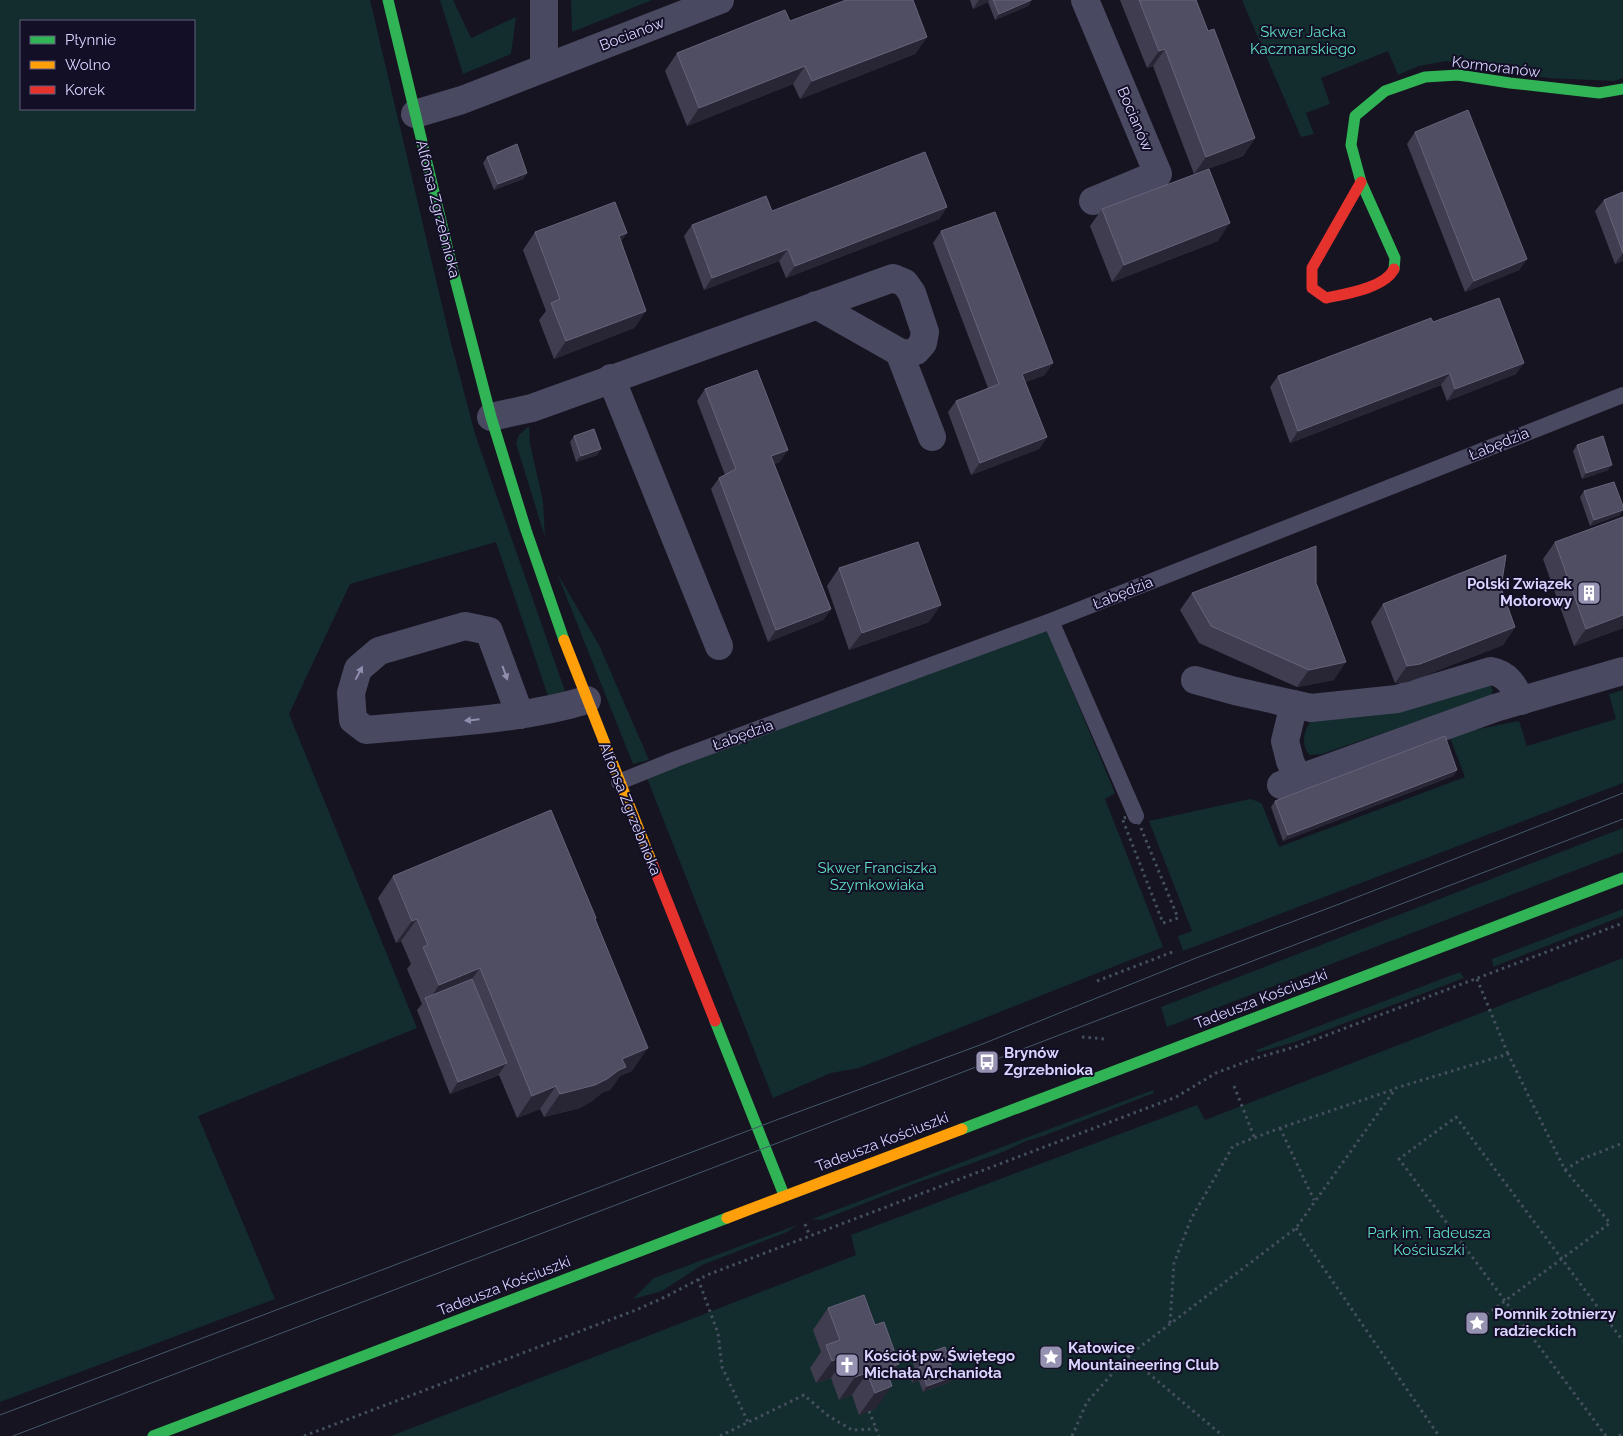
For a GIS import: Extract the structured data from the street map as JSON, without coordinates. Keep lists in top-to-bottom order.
{
  "streets": {
    "street": [
      "Bocianów",
      "Kormoranów",
      "Alfonsa Zgrzebnioka",
      "Tadeusza Kościuszki"
    ],
    "lane": ["Łabędzia"]
  },
  "crossings": [
    ["Bocianów", "Alfonsa Zgrzebnioka"],
    ["Alfonsa Zgrzebnioka", "Łabędzia"],
    ["Alfonsa Zgrzebnioka", "Tadeusza Kościuszki"]
  ],
  "parks": ["Skwer Jacka Kaczmarskiego", "Skwer Franciszka Szymkowiaka", "Park im. Tadeusza Kościuszki"],
  "places": {
    "building": ["Polski Związek Motorowy"],
    "bus stop": ["Brynów Zgrzebnioka"],
    "place": ["Pomnik żołnierzy radzieckich", "Katowice Mountaineering Club"],
    "church": ["Kościół pw. Świętego Michała Archanioła"]
  },
  "legend": ["Płynnie", "Wolno", "Korek"]
}
